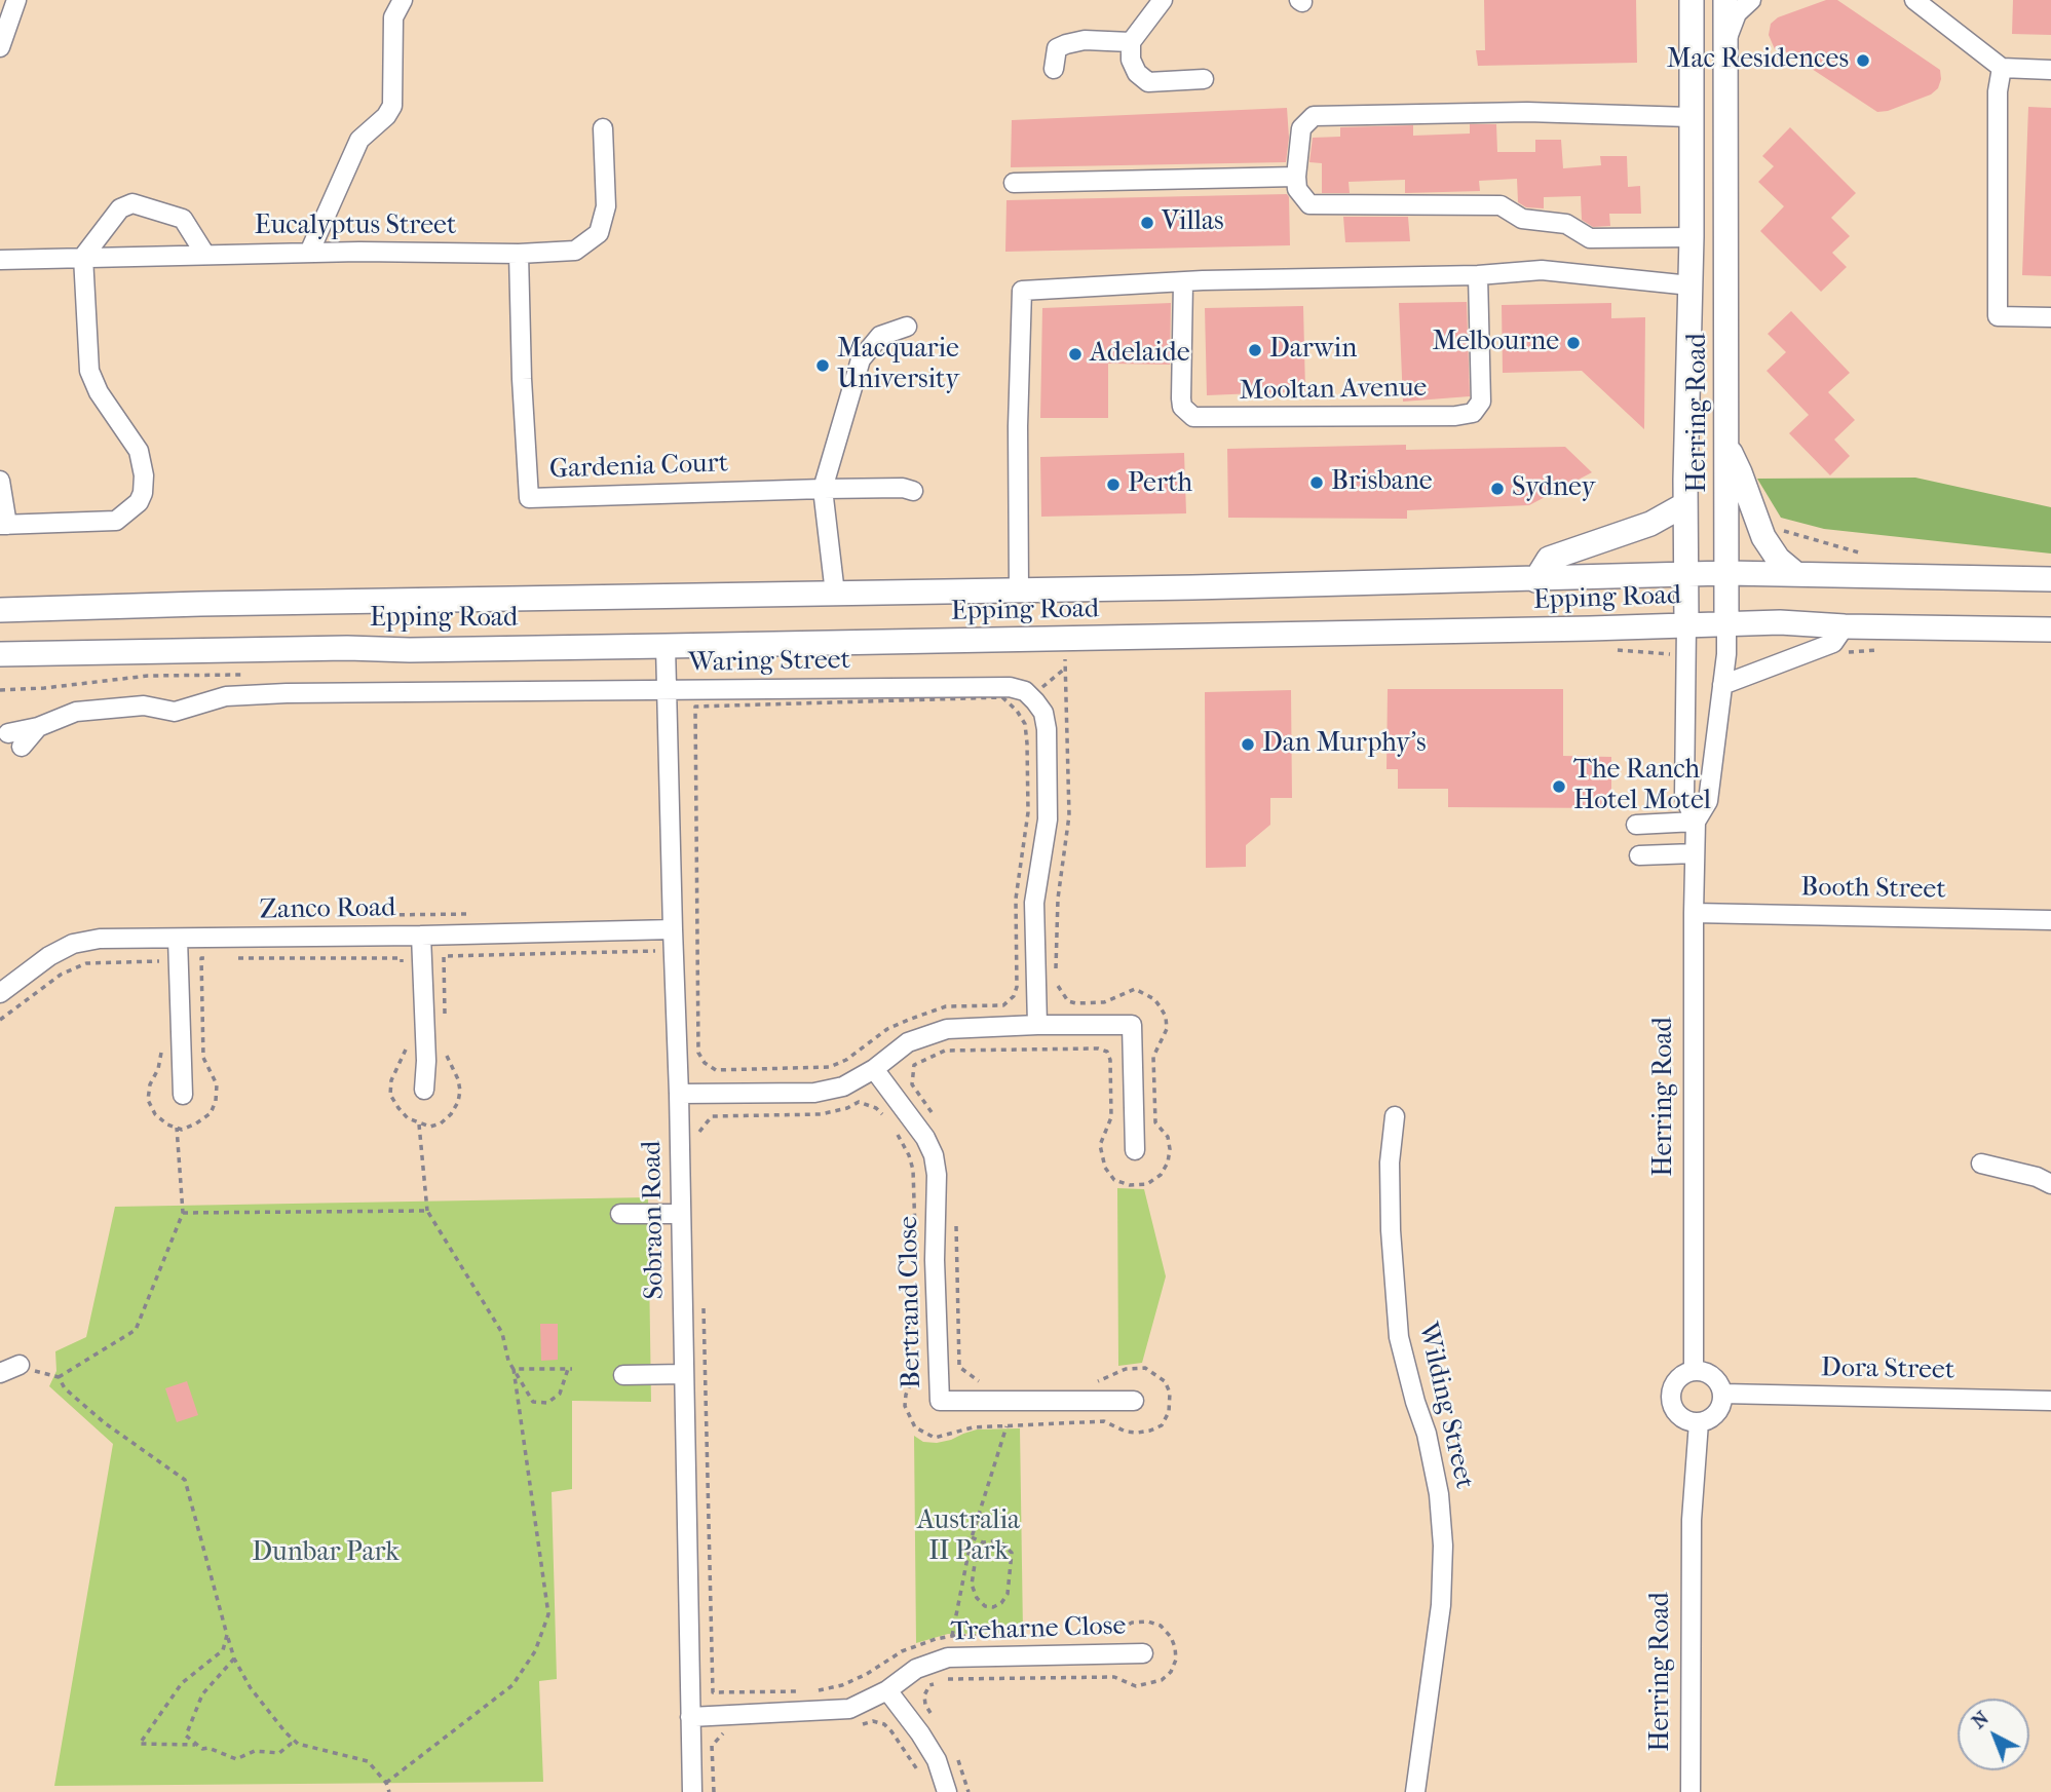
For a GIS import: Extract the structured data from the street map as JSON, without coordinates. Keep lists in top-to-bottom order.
{
  "streets": {
    "main road": ["Herring Road", "Epping Road"],
    "street": [
      "Eucalyptus Street",
      "Mooltan Avenue",
      "Gardenia Court",
      "Waring Street",
      "Booth Street",
      "Zanco Road",
      "Sobraon Road",
      "Bertrand Close",
      "Dora Street",
      "Wilding Street",
      "Treharne Close"
    ]
  },
  "crossings": [
    ["Eucalyptus Street", "Gardenia Court"],
    ["Herring Road", "Epping Road"],
    ["Herring Road", "Booth Street"],
    ["Herring Road", "Dora Street"],
    ["Epping Road", "Sobraon Road"],
    ["Waring Street", "Sobraon Road"],
    ["Zanco Road", "Sobraon Road"],
    ["Sobraon Road", "Treharne Close"]
  ],
  "parks": ["Australia II Park", "Dunbar Park"],
  "places": [
    "Mac Residences",
    "Villas",
    "Melbourne",
    "Darwin",
    "Adelaide",
    "Macquarie University",
    "Brisbane",
    "Perth",
    "Sydney",
    "Dan Murphy's",
    "The Ranch Hotel Motel"
  ],
  "north": "top left"
}
